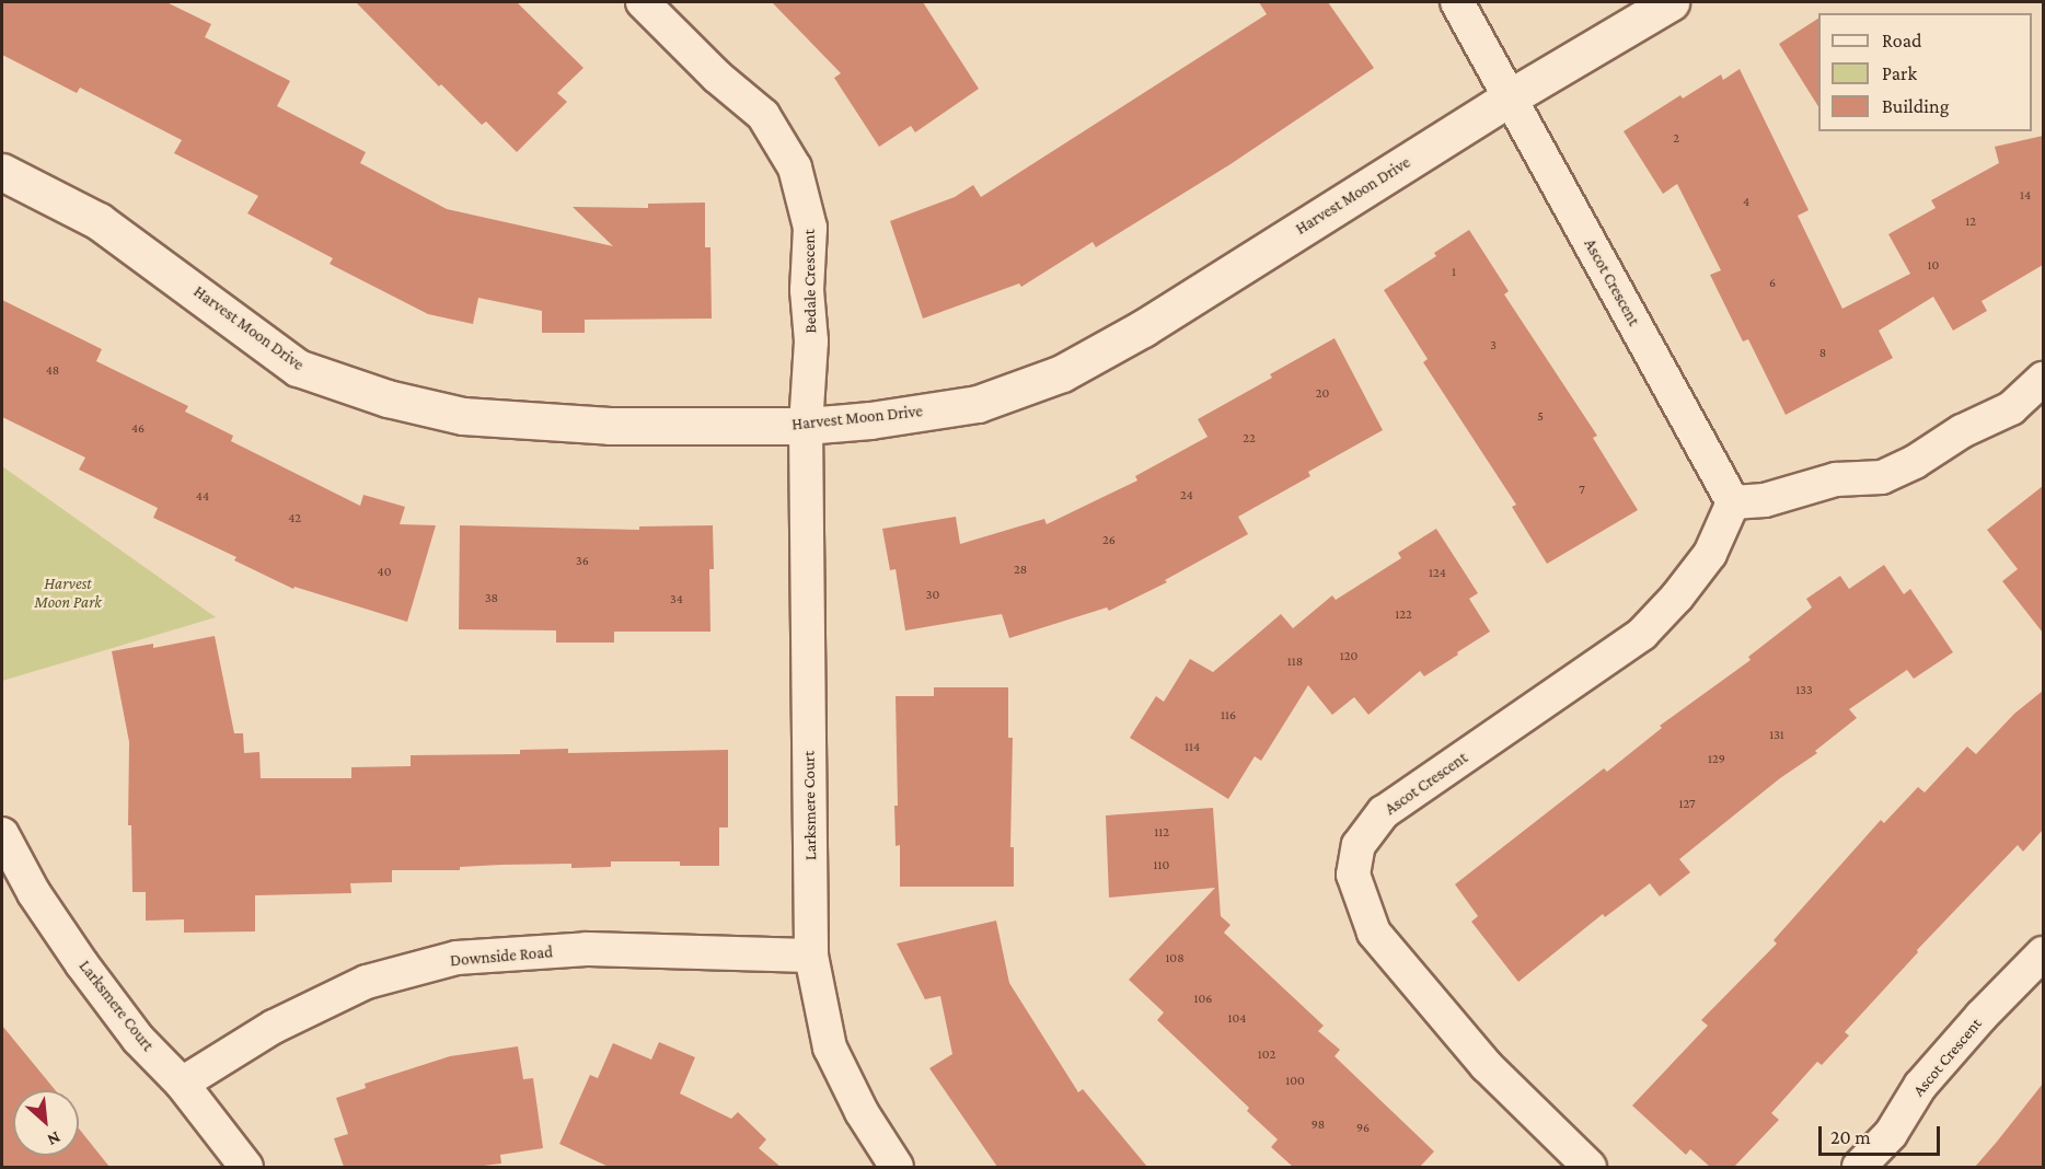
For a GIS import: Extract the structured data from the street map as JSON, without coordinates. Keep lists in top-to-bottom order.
{
  "streets": {
    "street": [
      "Harvest Moon Drive",
      "Bedale Crescent",
      "Ascot Crescent",
      "Larksmere Court",
      "Downside Road"
    ]
  },
  "crossings": [
    ["Harvest Moon Drive", "Bedale Crescent"],
    ["Harvest Moon Drive", "Ascot Crescent"],
    ["Harvest Moon Drive", "Larksmere Court"],
    ["Bedale Crescent", "Larksmere Court"],
    ["Larksmere Court", "Downside Road"]
  ],
  "parks": ["Harvest Moon Park"],
  "house_numbers": [
    "2",
    "14",
    "4",
    "12",
    "10",
    "1",
    "6",
    "3",
    "8",
    "48",
    "20",
    "5",
    "46",
    "22",
    "7",
    "24",
    "44",
    "42",
    "26",
    "36",
    "28",
    "40",
    "124",
    "30",
    "38",
    "34",
    "122",
    "120",
    "118",
    "133",
    "116",
    "131",
    "114",
    "129",
    "127",
    "112",
    "110",
    "108",
    "106",
    "104",
    "102",
    "100",
    "98",
    "96"
  ],
  "legend": ["Road", "Park", "Building"],
  "scale_bar": "20 m",
  "north": "bottom right"
}
